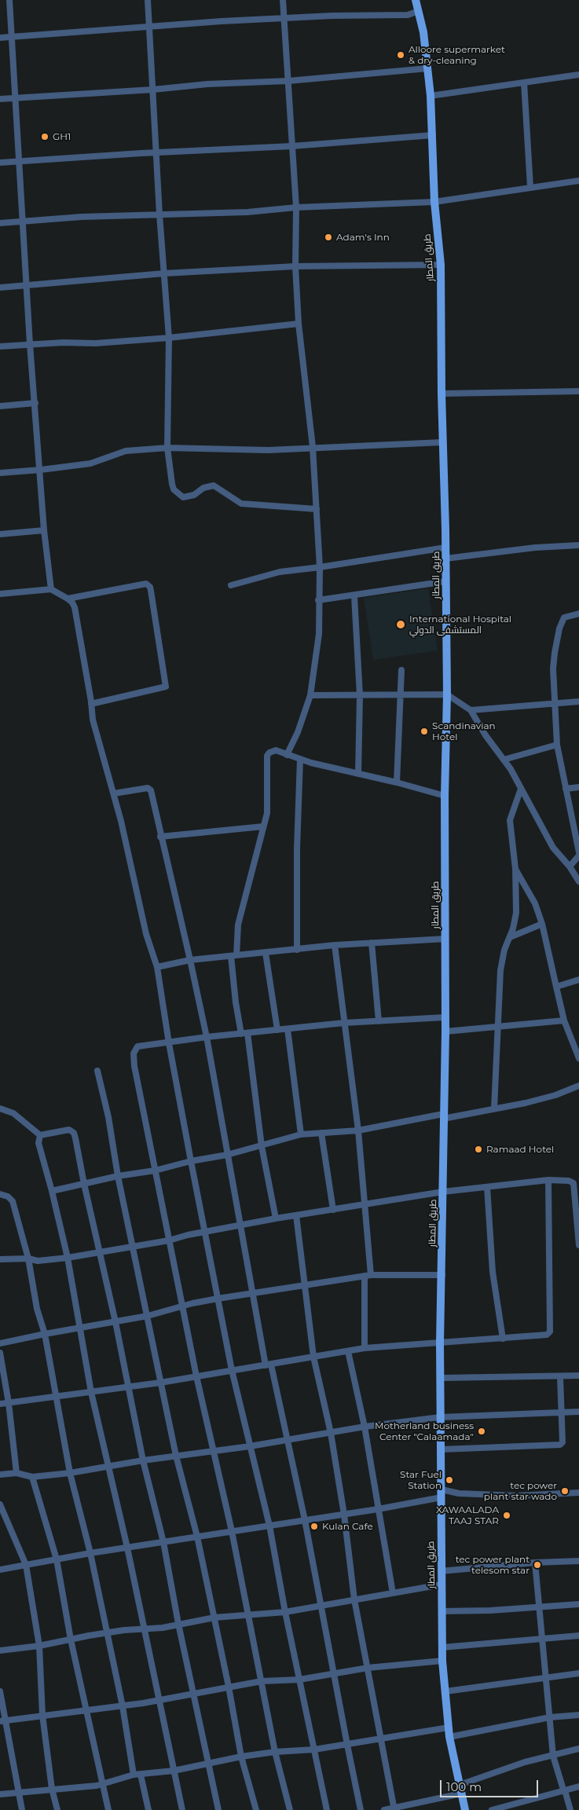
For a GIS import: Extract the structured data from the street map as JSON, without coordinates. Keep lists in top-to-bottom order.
{
  "streets": {
    "main road": ["طريق المطار"]
  },
  "places": [
    "Alloore supermarket & dry-cleaning",
    "GH1",
    "Adam's Inn",
    "International Hospital المستشفى الدولي",
    "Scandinavian Hotel",
    "Ramaad Hotel",
    "Motherland business Center \"Calaamada\"",
    "Star Fuel Station",
    "tec power plant star wado",
    "XAWAALADA TAAJ STAR",
    "Kulan Cafe",
    "tec power plant telesom star"
  ],
  "scale_bar": "100 m"
}
